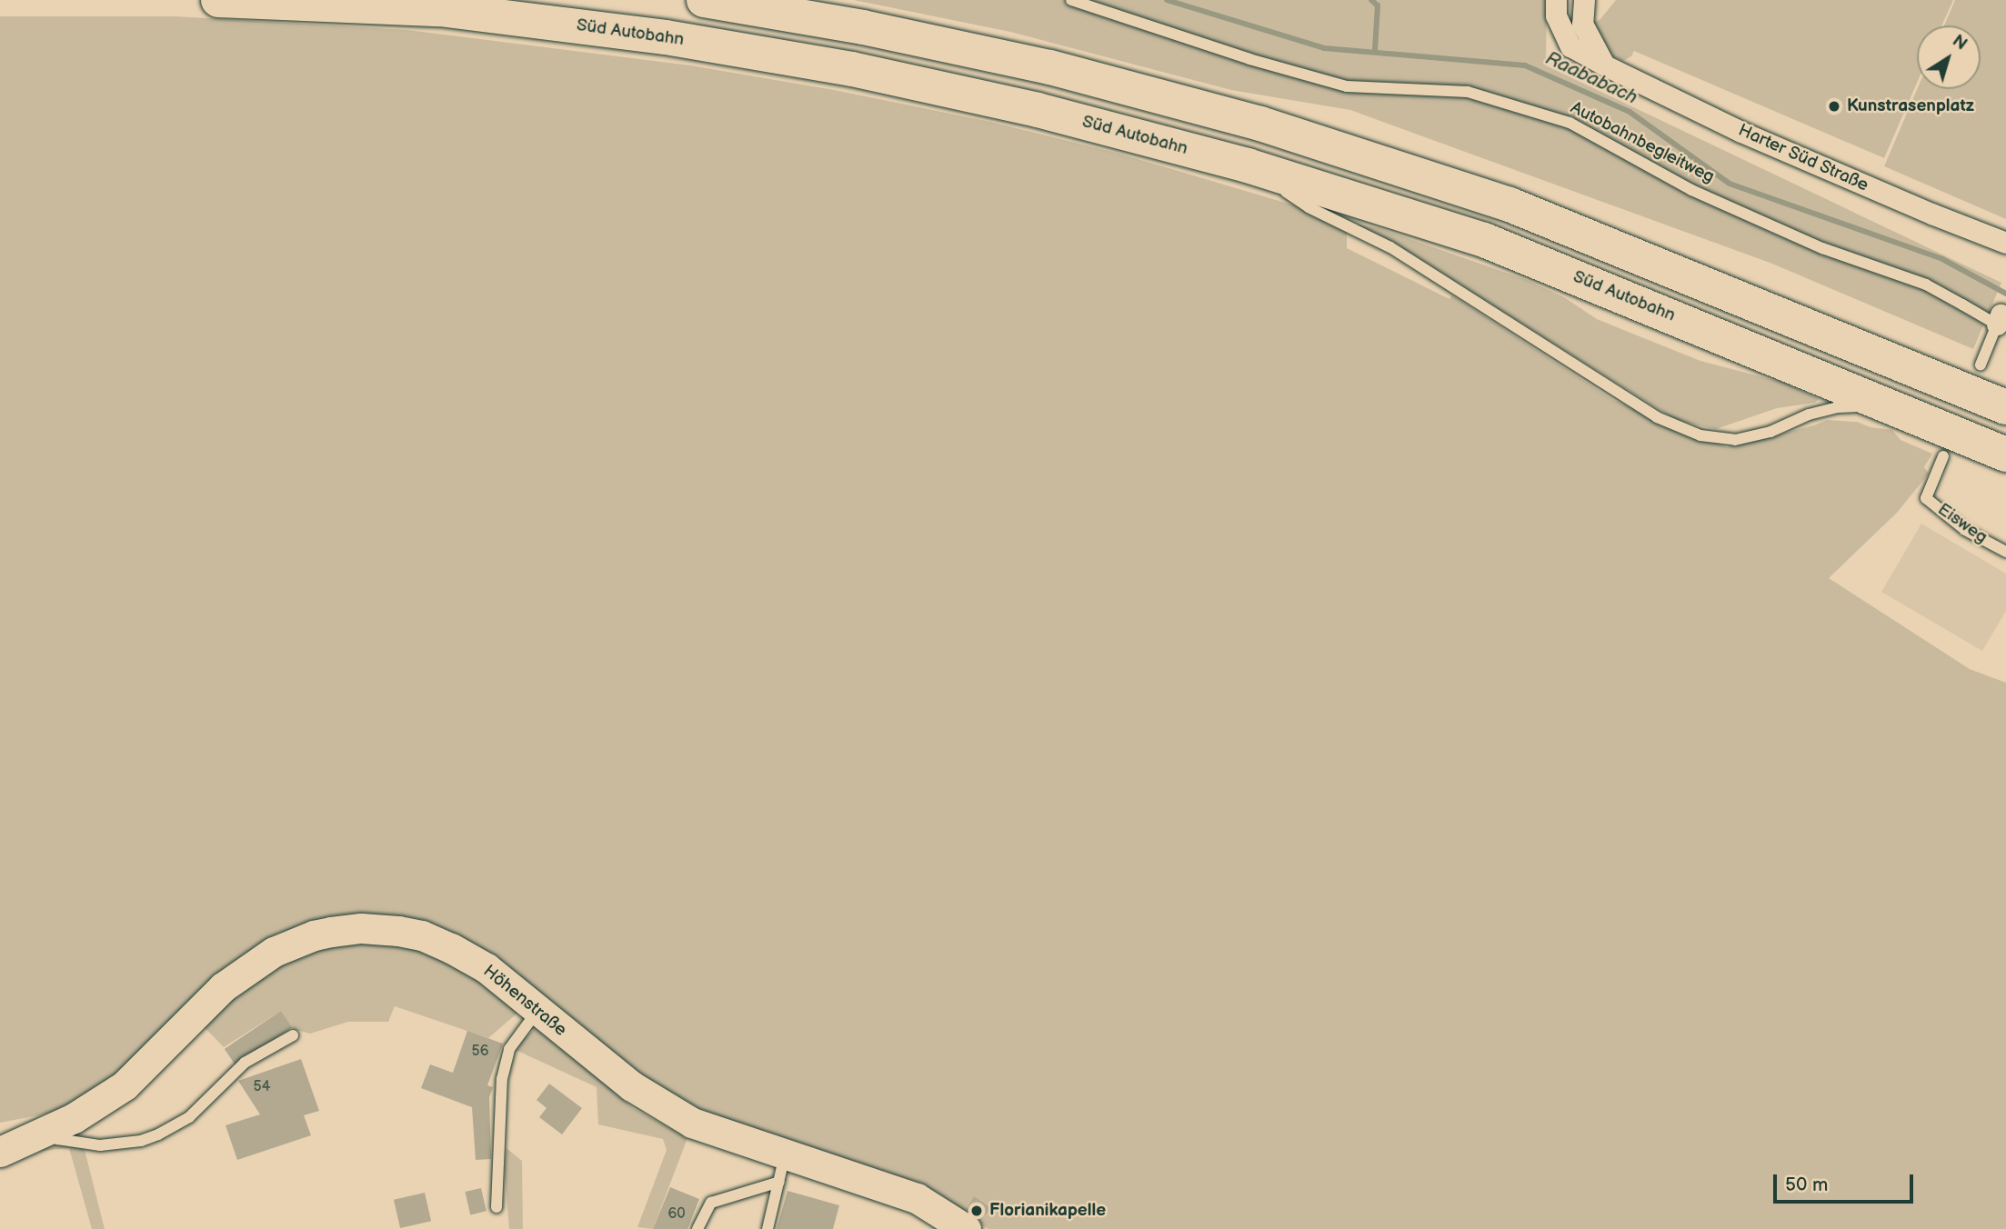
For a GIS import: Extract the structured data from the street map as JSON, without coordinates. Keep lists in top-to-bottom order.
{
  "streets": {
    "highway": ["Süd Autobahn"],
    "street": ["Harter Süd Straße", "Höhenstraße"],
    "lane": ["Autobahnbegleitweg", "Eisweg"]
  },
  "water": ["Raababach"],
  "places": ["Kunstrasenplatz", "Florianikapelle"],
  "house_numbers": ["56", "54", "60"],
  "scale_bar": "50 m",
  "north": "top right"
}
